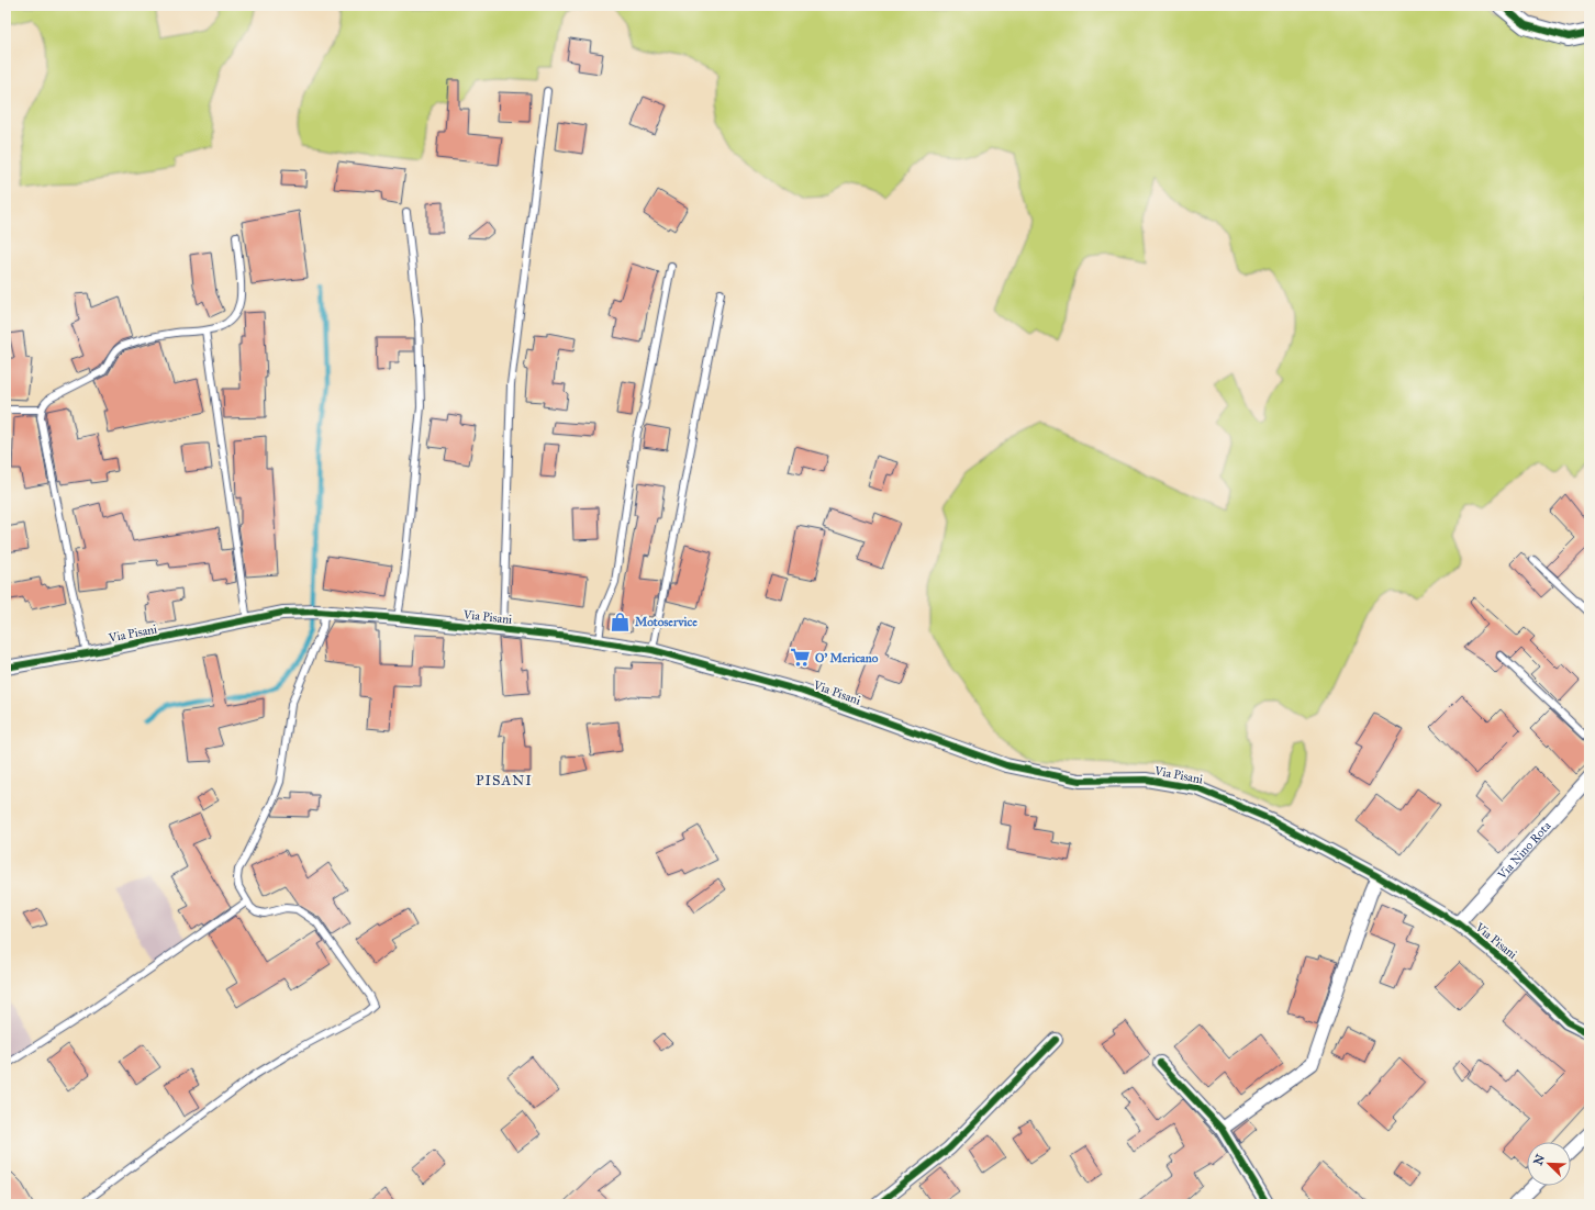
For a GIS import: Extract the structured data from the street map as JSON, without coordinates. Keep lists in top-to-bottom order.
{
  "streets": {
    "street": ["Via Pisani", "Via Nino Rota"]
  },
  "crossings": [
    ["Via Pisani", "Via Nino Rota"]
  ],
  "districts": ["PISANI"],
  "places": {
    "shop": ["Motoservice"],
    "supermarket": ["O' Mericano"]
  },
  "north": "top left"
}
